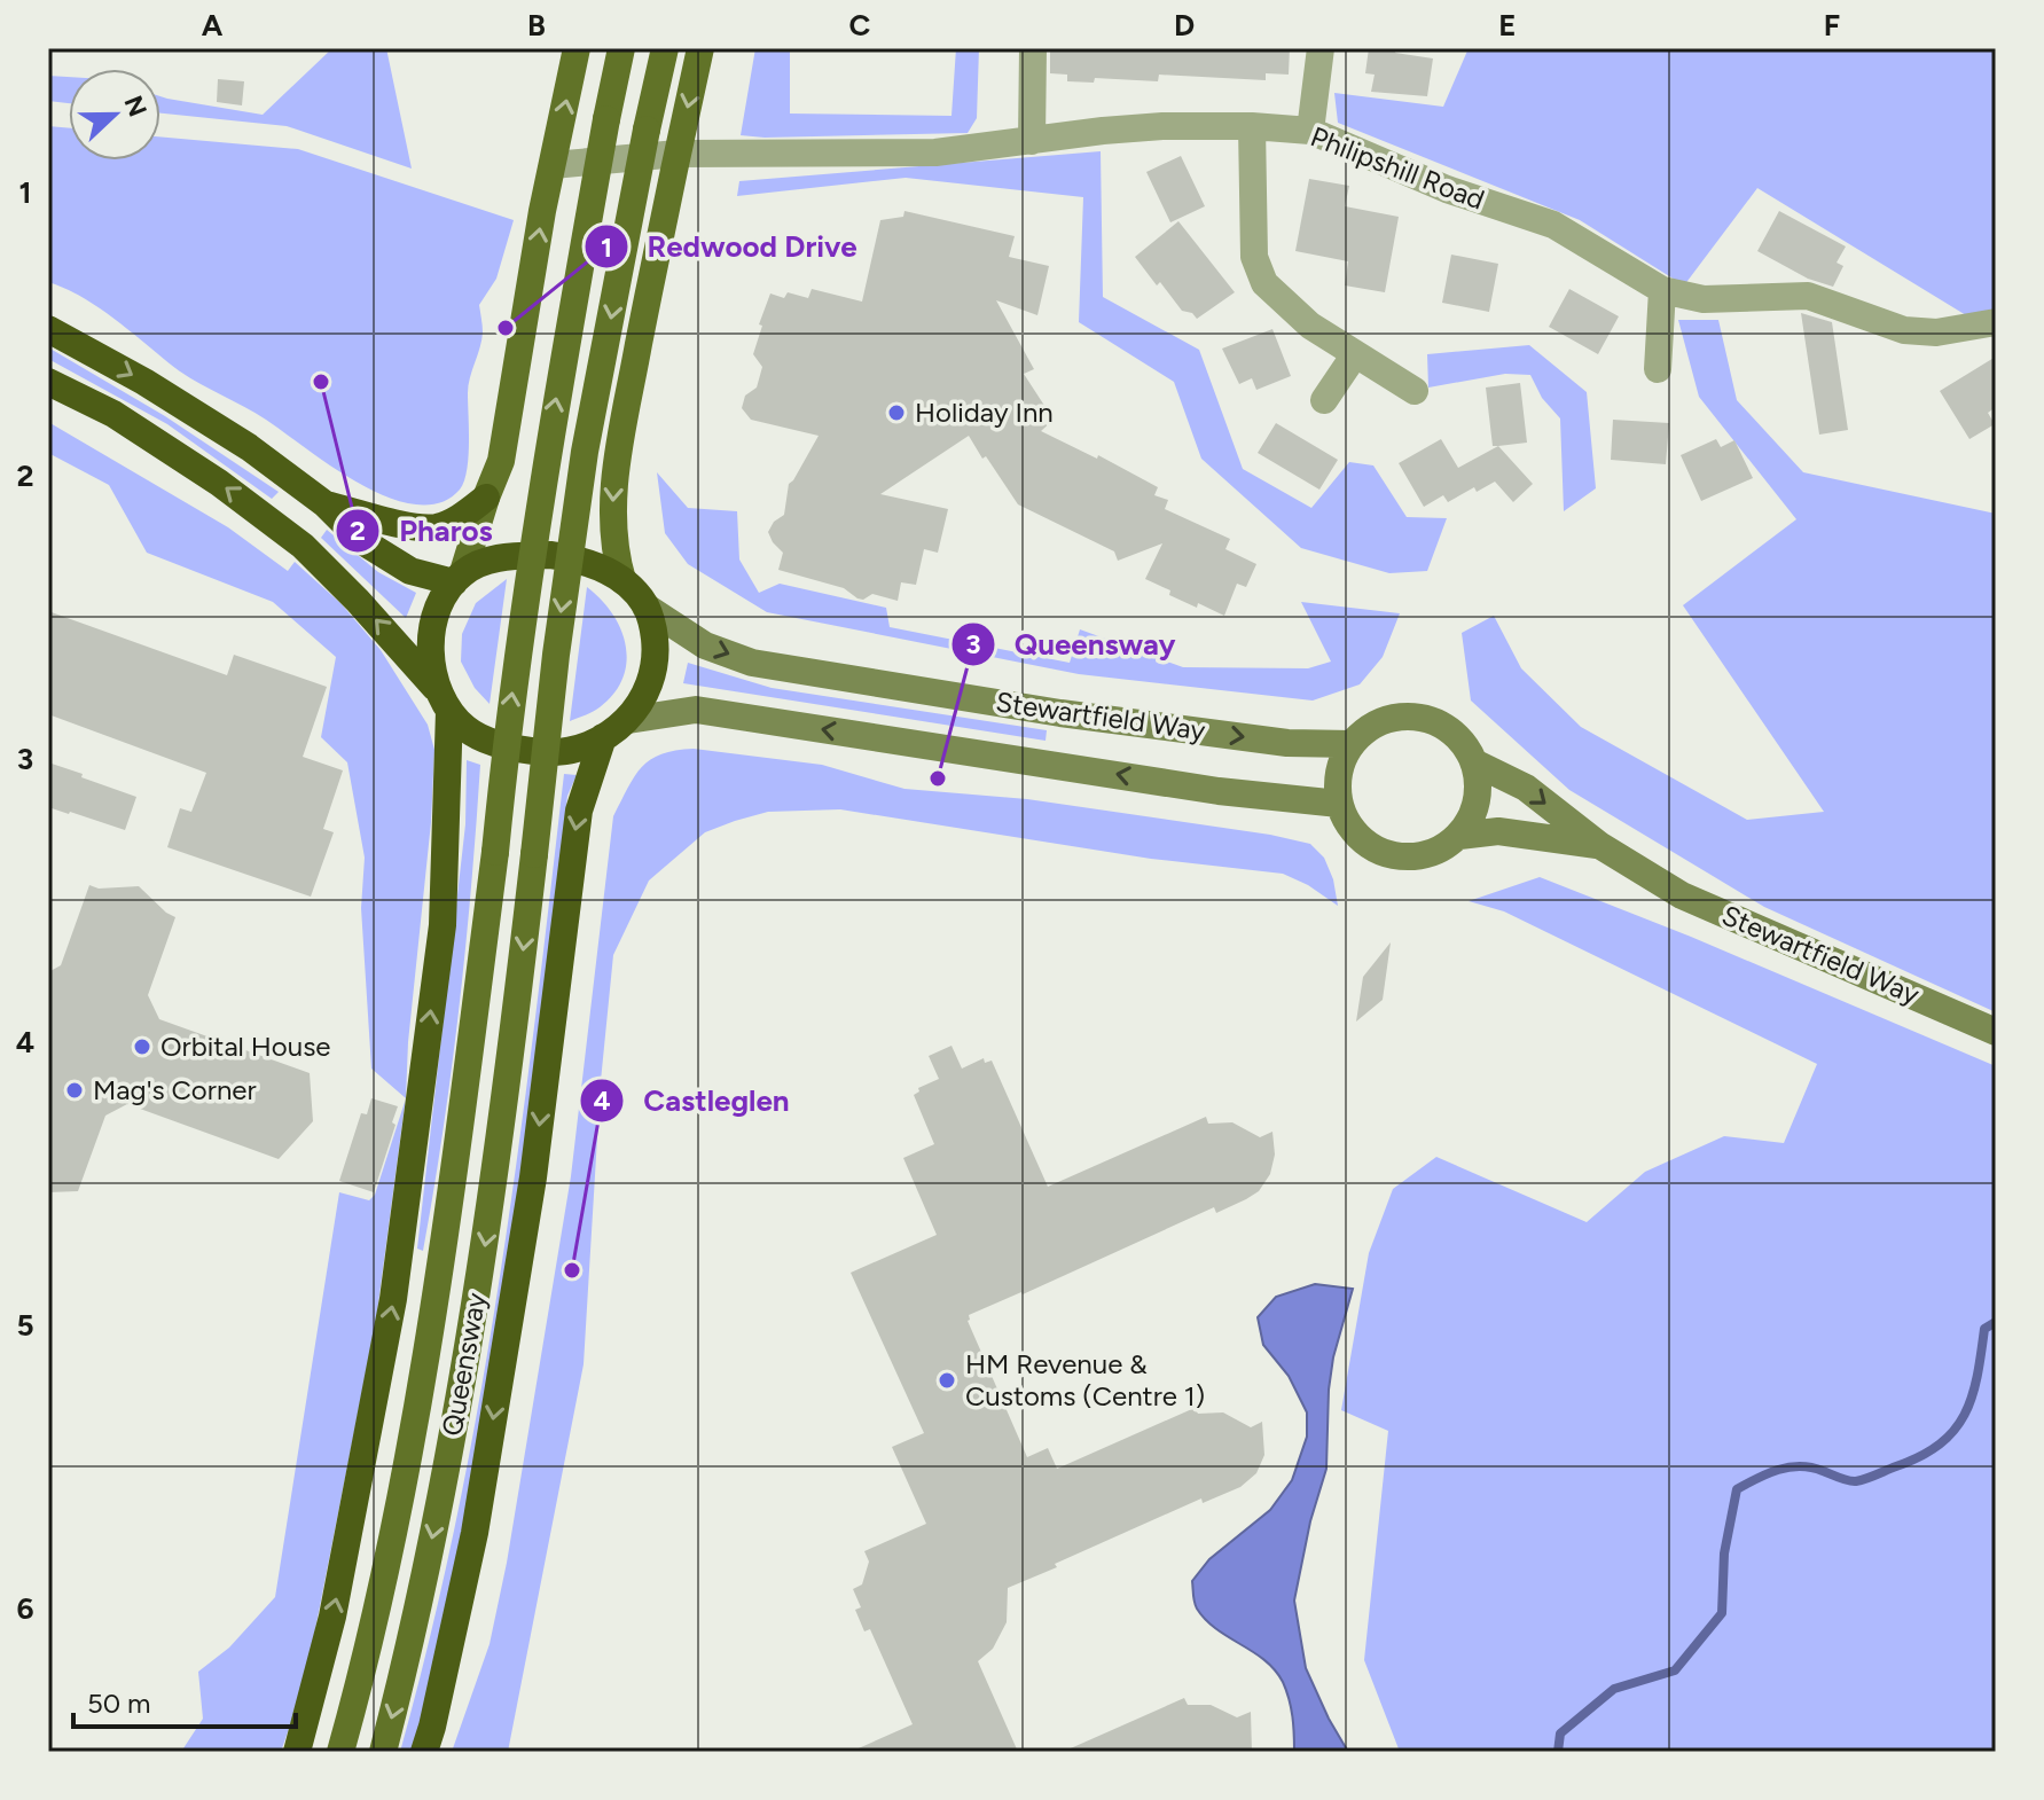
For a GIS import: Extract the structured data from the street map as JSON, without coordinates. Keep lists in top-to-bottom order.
{
  "streets": {
    "highway": ["Queensway"],
    "street": ["Philipshill Road", "Stewartfield Way"]
  },
  "crossings": [
    ["Stewartfield Way", "Queensway"]
  ],
  "places": [
    "Redwood Drive",
    "Pharos",
    "Holiday Inn",
    "Queensway",
    "Orbital House",
    "Mag's Corner",
    "Castleglen",
    "HM Revenue & Customs (Centre 1)"
  ],
  "scale_bar": "50 m",
  "north": "right",
  "grid": {
    "columns": [
      "A",
      "B",
      "C",
      "D",
      "E",
      "F"
    ],
    "rows": [
      "1",
      "2",
      "3",
      "4",
      "5",
      "6"
    ]
  }
}
